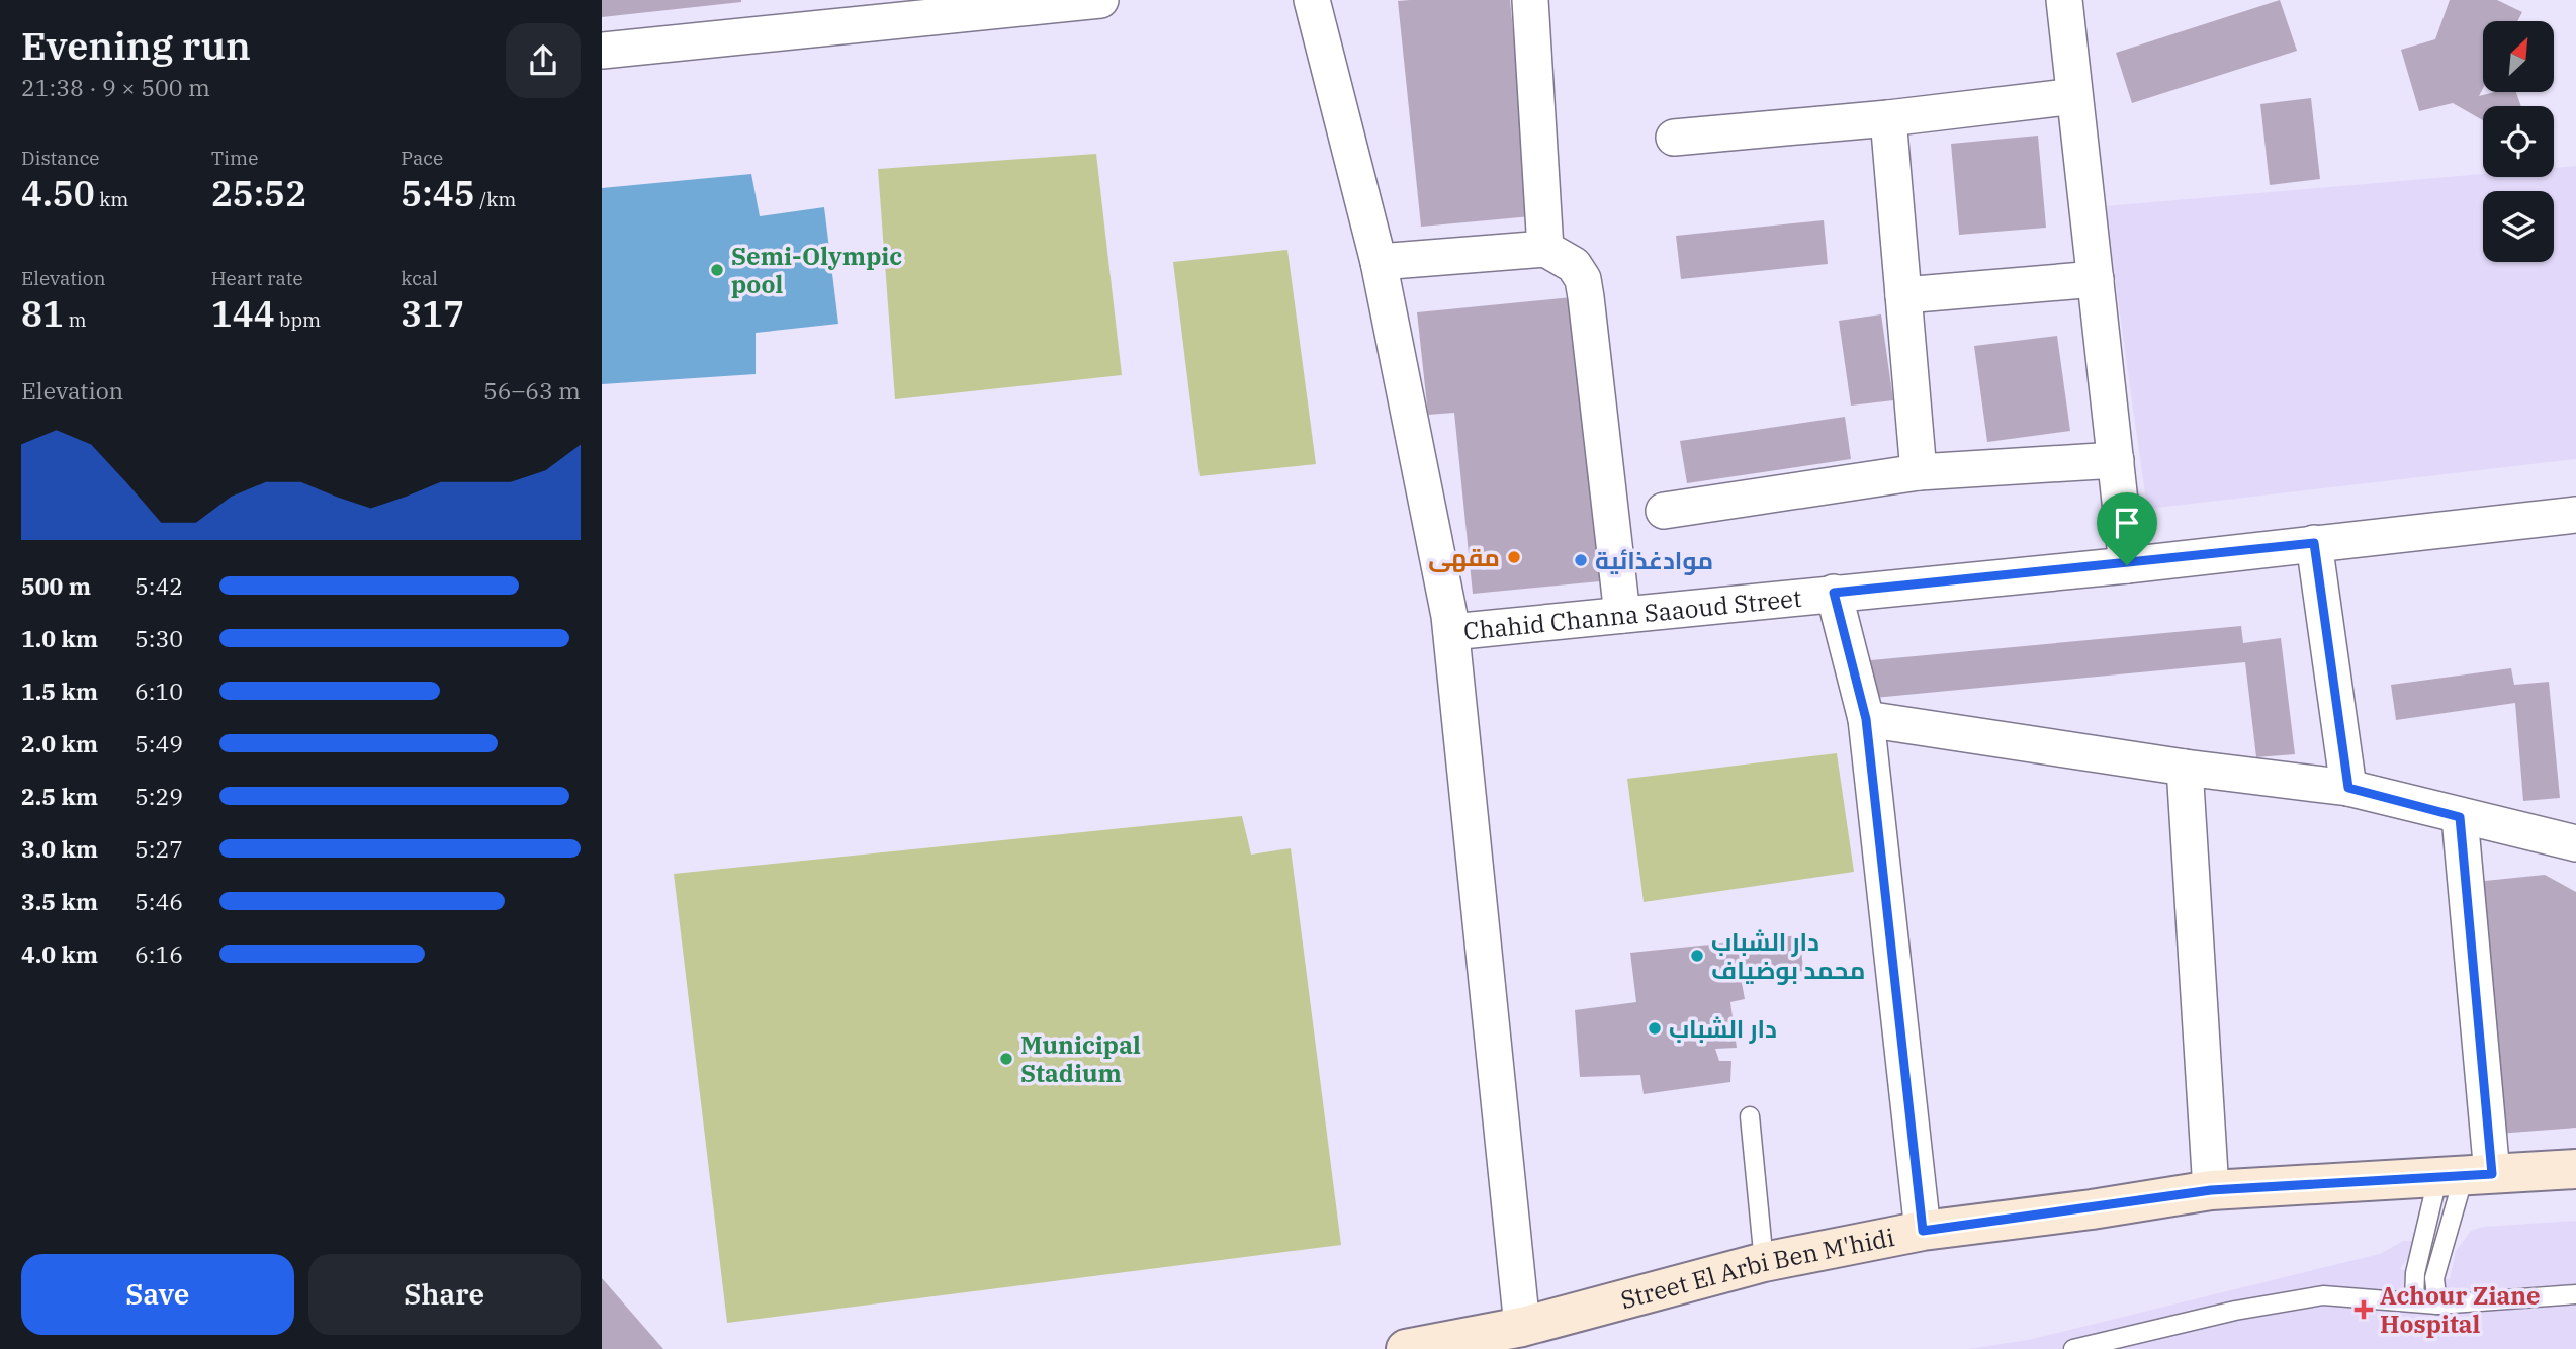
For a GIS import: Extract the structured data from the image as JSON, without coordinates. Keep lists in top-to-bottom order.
{
  "streets": {
    "street": ["Chahid Channa Saaoud Street", "Street El Arbi Ben M'hidi"]
  },
  "places": {
    "other": [
      "Semi-Olympic pool",
      "مقهى",
      "موادغذائية",
      "دار الشباب محمد بوضياف",
      "دار الشباب",
      "Municipal Stadium"
    ],
    "health": ["Achour Ziane Hospital"]
  },
  "north": "top right",
  "page": {
    "heading": ["Evening run", "21:38 · 9 × 500 m"],
    "stats": [
      ["Distance", "4.50 km"],
      ["Time", "25:52"],
      ["Pace", "5:45 /km"],
      ["Elevation", "81 m"],
      ["Heart rate", "144 bpm"],
      ["kcal", "317"]
    ],
    "chart": ["Elevation", "56–63 m"],
    "list": [
      {
        "name": "500 m",
        "note": "5:42"
      },
      {
        "name": "1.0 km",
        "note": "5:30"
      },
      {
        "name": "1.5 km",
        "note": "6:10"
      },
      {
        "name": "2.0 km",
        "note": "5:49"
      },
      {
        "name": "2.5 km",
        "note": "5:29"
      },
      {
        "name": "3.0 km",
        "note": "5:27"
      },
      {
        "name": "3.5 km",
        "note": "5:46"
      },
      {
        "name": "4.0 km",
        "note": "6:16"
      }
    ],
    "buttons": ["Save", "Share"]
  }
}
